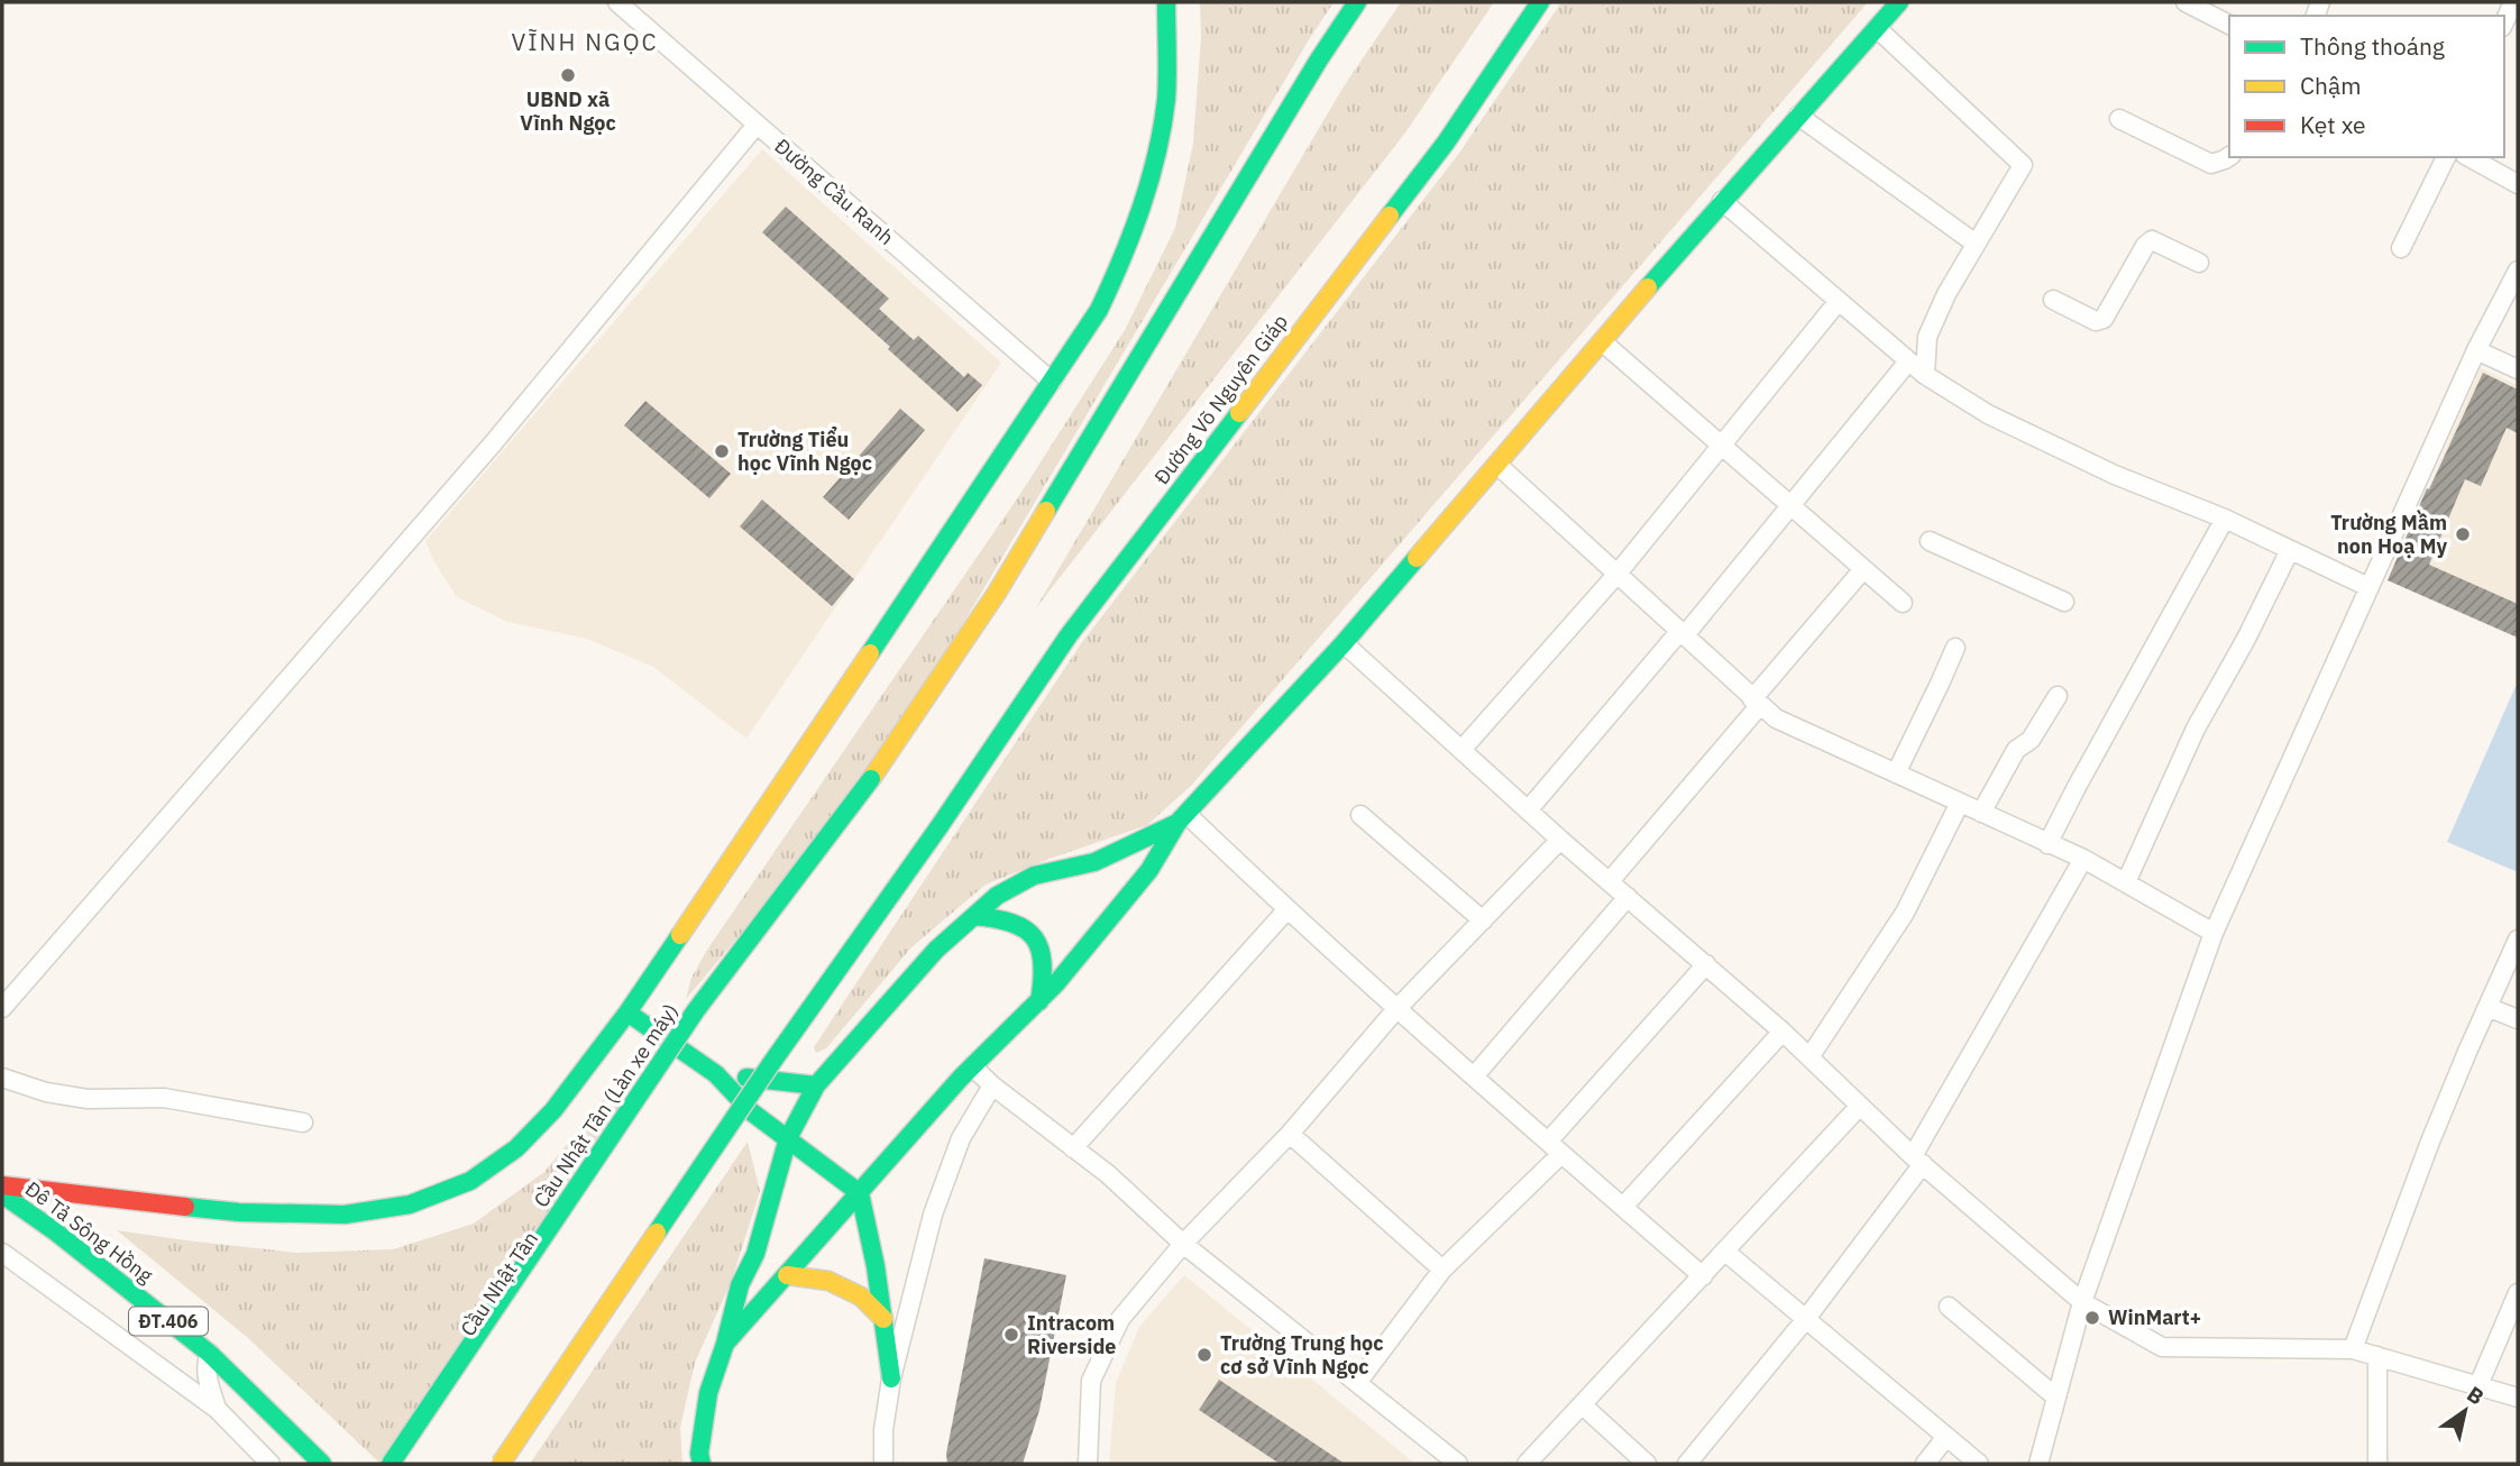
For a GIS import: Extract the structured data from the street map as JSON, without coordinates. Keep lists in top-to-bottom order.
{
  "streets": {
    "main road": [
      "Đường Võ Nguyên Giáp",
      "Cầu Nhật Tân (Làn xe máy)",
      "Đê Tả Sông Hồng",
      "Cầu Nhật Tân",
      "ĐT.406"
    ],
    "street": ["Đường Cầu Ranh"]
  },
  "crossings": [
    ["Cầu Nhật Tân (Làn xe máy)", "Cầu Nhật Tân"]
  ],
  "districts": ["VĨNH NGỌC"],
  "places": [
    "UBND xã Vĩnh Ngọc",
    "Trường Tiểu học Vĩnh Ngọc",
    "Trường Mầm non Hoạ My",
    "WinMart+",
    "Intracom Riverside",
    "Trường Trung học cơ sở Vĩnh Ngọc"
  ],
  "legend": ["Thông thoáng", "Chậm", "Kẹt xe"],
  "north": "top right"
}
